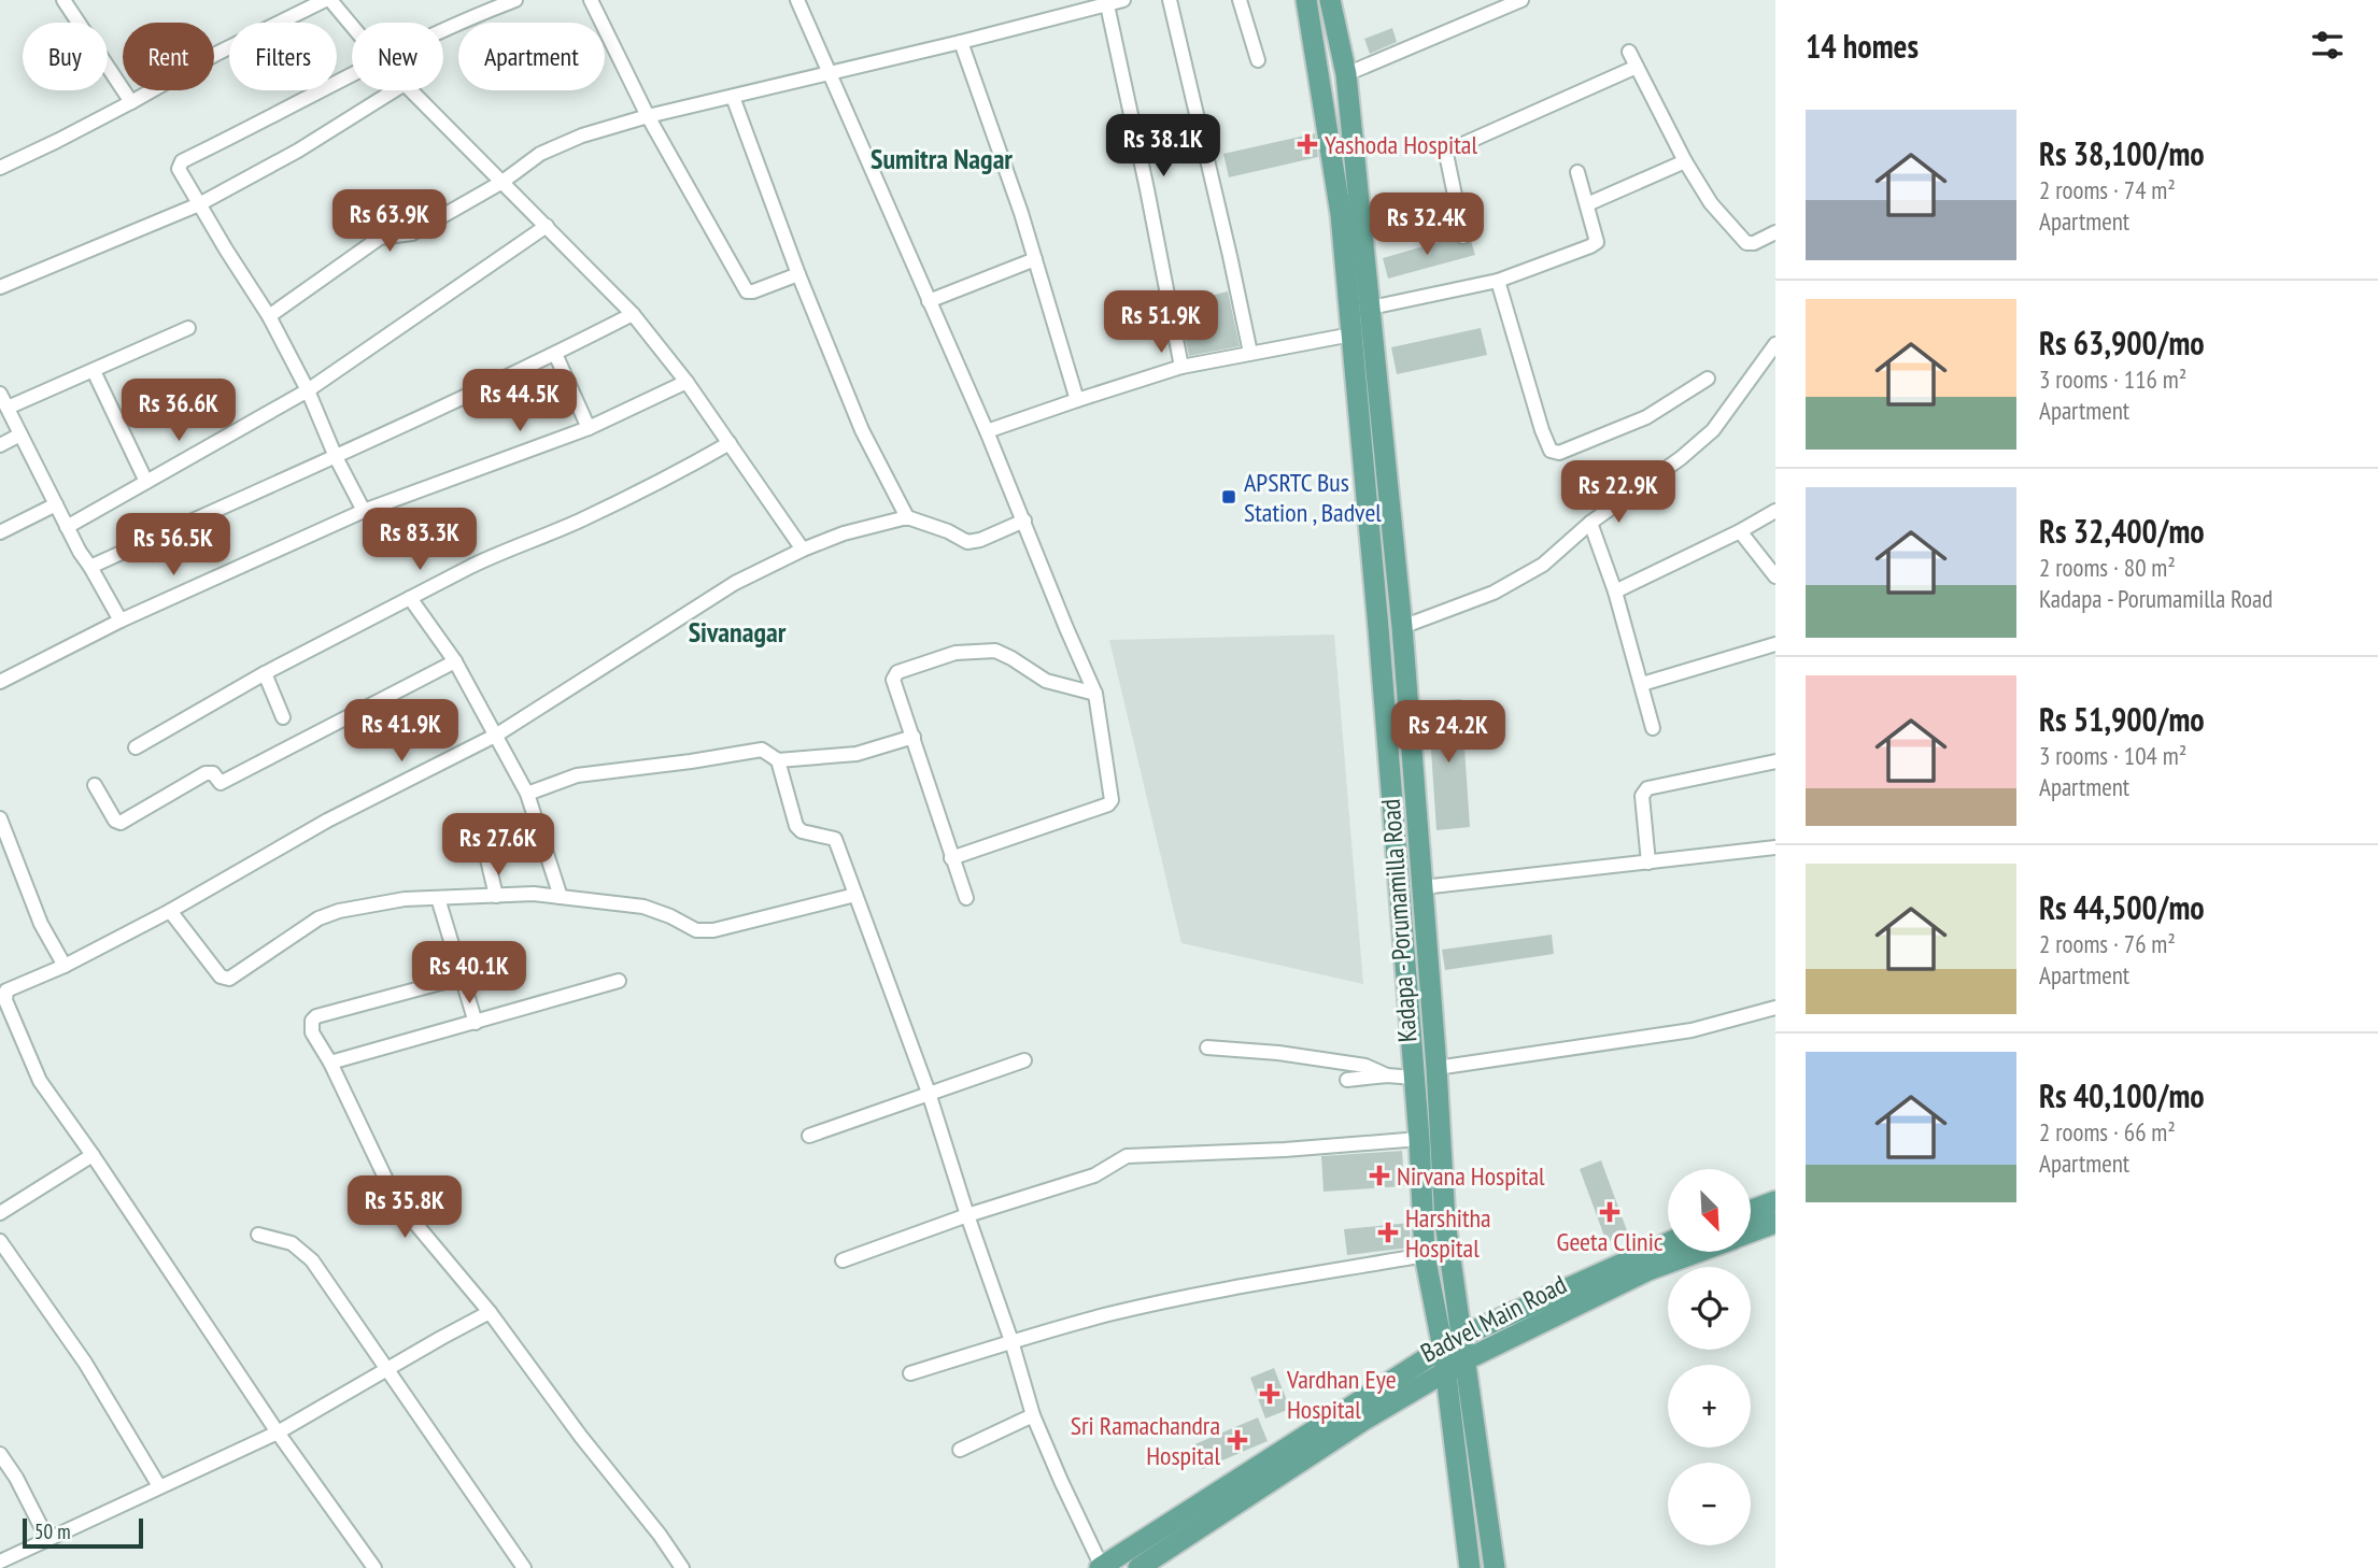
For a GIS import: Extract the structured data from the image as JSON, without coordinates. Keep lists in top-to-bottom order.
{
  "streets": {
    "main road": ["Kadapa - Porumamilla Road", "Badvel Main Road"]
  },
  "crossings": [
    ["Kadapa - Porumamilla Road", "Badvel Main Road"]
  ],
  "districts": ["Sumitra Nagar", "Sivanagar"],
  "places": {
    "health": [
      "Yashoda Hospital",
      "Nirvana Hospital",
      "Geeta Clinic",
      "Harshitha Hospital",
      "Vardhan Eye Hospital",
      "Sri Ramachandra Hospital"
    ],
    "transit": ["APSRTC Bus Station , Badvel"]
  },
  "scale_bar": "50 m",
  "north": "bottom right",
  "page": {
    "heading": "14 homes",
    "chip": [
      "Buy",
      "Rent",
      "Filters",
      "New",
      "Apartment"
    ],
    "list": [
      {
        "name": "Rs 38,100/mo",
        "note": "2 rooms · 74 m² · Apartment"
      },
      {
        "name": "Rs 63,900/mo",
        "note": "3 rooms · 116 m² · Apartment"
      },
      {
        "name": "Rs 32,400/mo",
        "note": "2 rooms · 80 m² · Kadapa - Porumamilla Road"
      },
      {
        "name": "Rs 51,900/mo",
        "note": "3 rooms · 104 m² · Apartment"
      },
      {
        "name": "Rs 44,500/mo",
        "note": "2 rooms · 76 m² · Apartment"
      },
      {
        "name": "Rs 40,100/mo",
        "note": "2 rooms · 66 m² · Apartment"
      }
    ],
    "price": [
      "Rs 38.1K",
      "Rs 63.9K",
      "Rs 32.4K",
      "Rs 51.9K",
      "Rs 44.5K",
      "Rs 36.6K",
      "Rs 22.9K",
      "Rs 83.3K",
      "Rs 56.5K",
      "Rs 41.9K",
      "Rs 24.2K",
      "Rs 27.6K",
      "Rs 40.1K",
      "Rs 35.8K"
    ],
    "map_buttons": ["+", "−"],
    "scale": "50 m"
  }
}
